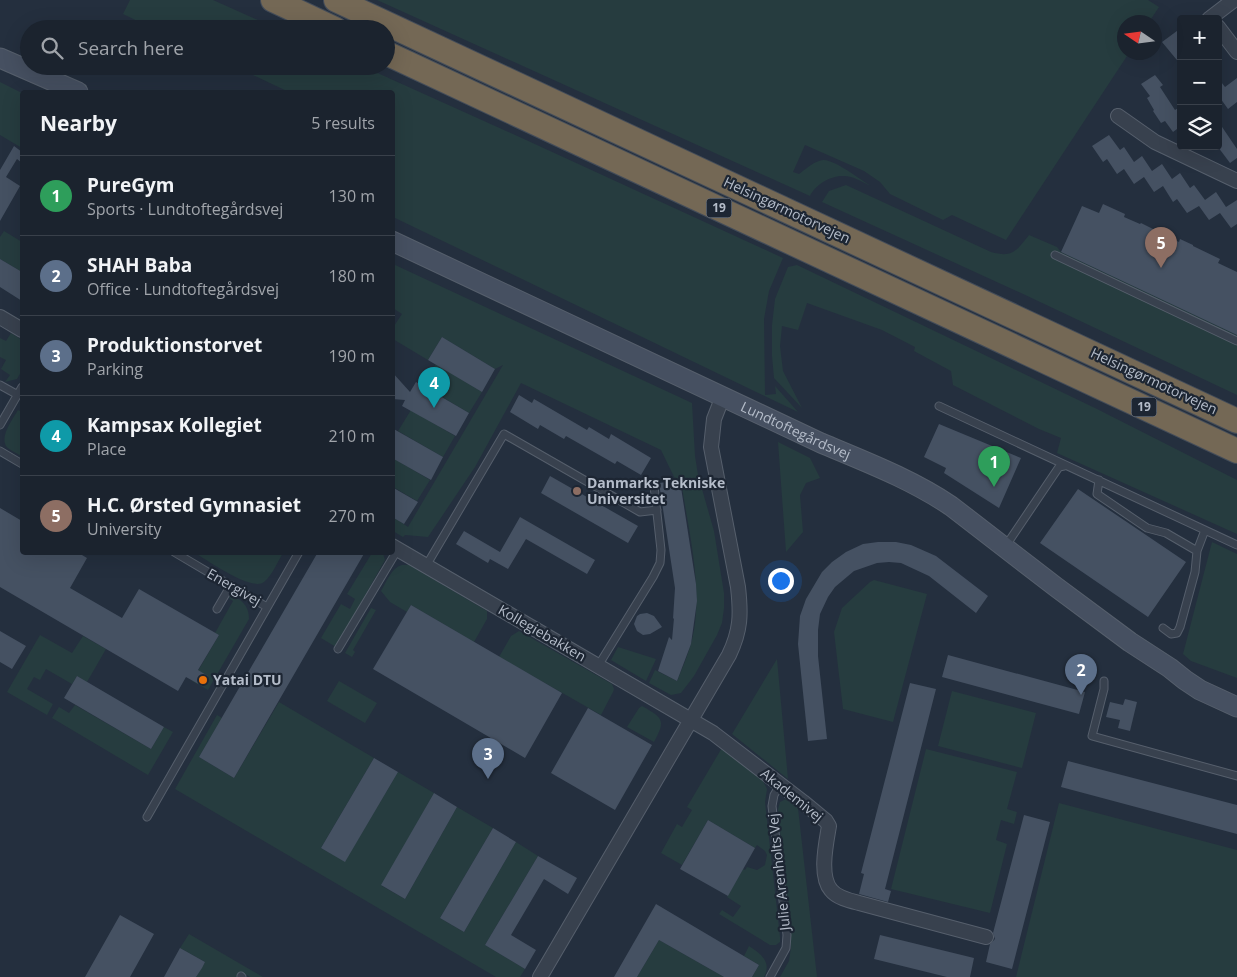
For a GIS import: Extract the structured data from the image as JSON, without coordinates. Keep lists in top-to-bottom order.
{
  "streets": {
    "highway": ["19", "Helsingørmotorvejen"],
    "street": ["Lundtoftegårdsvej", "Kollegiebakken", "Akademivej"],
    "lane": ["Energivej", "Julie Arenholts Vej"]
  },
  "crossings": [
    ["Kollegiebakken", "Akademivej"],
    ["Akademivej", "Julie Arenholts Vej"]
  ],
  "places": ["Danmarks Tekniske Universitet", "Yatai DTU"],
  "north": "left",
  "page": {
    "map_buttons": ["+", "−"],
    "search": "Search here",
    "heading": ["Nearby", "5 results"],
    "list": [
      {
        "mark": "1",
        "name": "PureGym",
        "note": "Sports · Lundtoftegårdsvej",
        "value": "130 m"
      },
      {
        "mark": "2",
        "name": "SHAH Baba",
        "note": "Office · Lundtoftegårdsvej",
        "value": "180 m"
      },
      {
        "mark": "3",
        "name": "Produktionstorvet",
        "note": "Parking",
        "value": "190 m"
      },
      {
        "mark": "4",
        "name": "Kampsax Kollegiet",
        "note": "Place",
        "value": "210 m"
      },
      {
        "mark": "5",
        "name": "H.C. Ørsted Gymnasiet",
        "note": "University",
        "value": "270 m"
      }
    ],
    "pins": [
      "5",
      "4",
      "1",
      "2",
      "3"
    ]
  }
}
